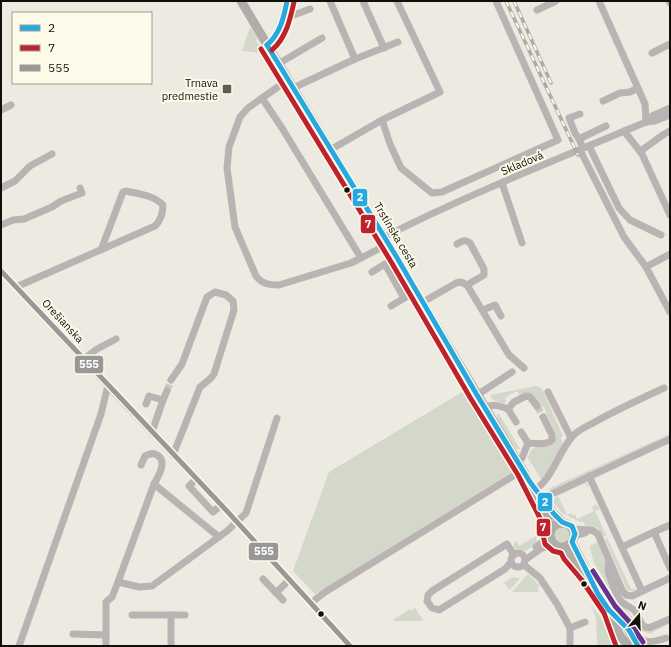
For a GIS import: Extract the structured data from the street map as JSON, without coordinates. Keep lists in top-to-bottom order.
{
  "streets": {
    "main road": ["Trstínska cesta"],
    "street": ["Skladová", "Orešianska"]
  },
  "crossings": [
    ["Skladová", "Trstínska cesta"]
  ],
  "places": {
    "transit": ["Trnava predmestie"]
  },
  "lines": ["transit line 2", "transit line 7", "transit line 555"],
  "legend": ["2", "7", "555"],
  "north": "top"
}
